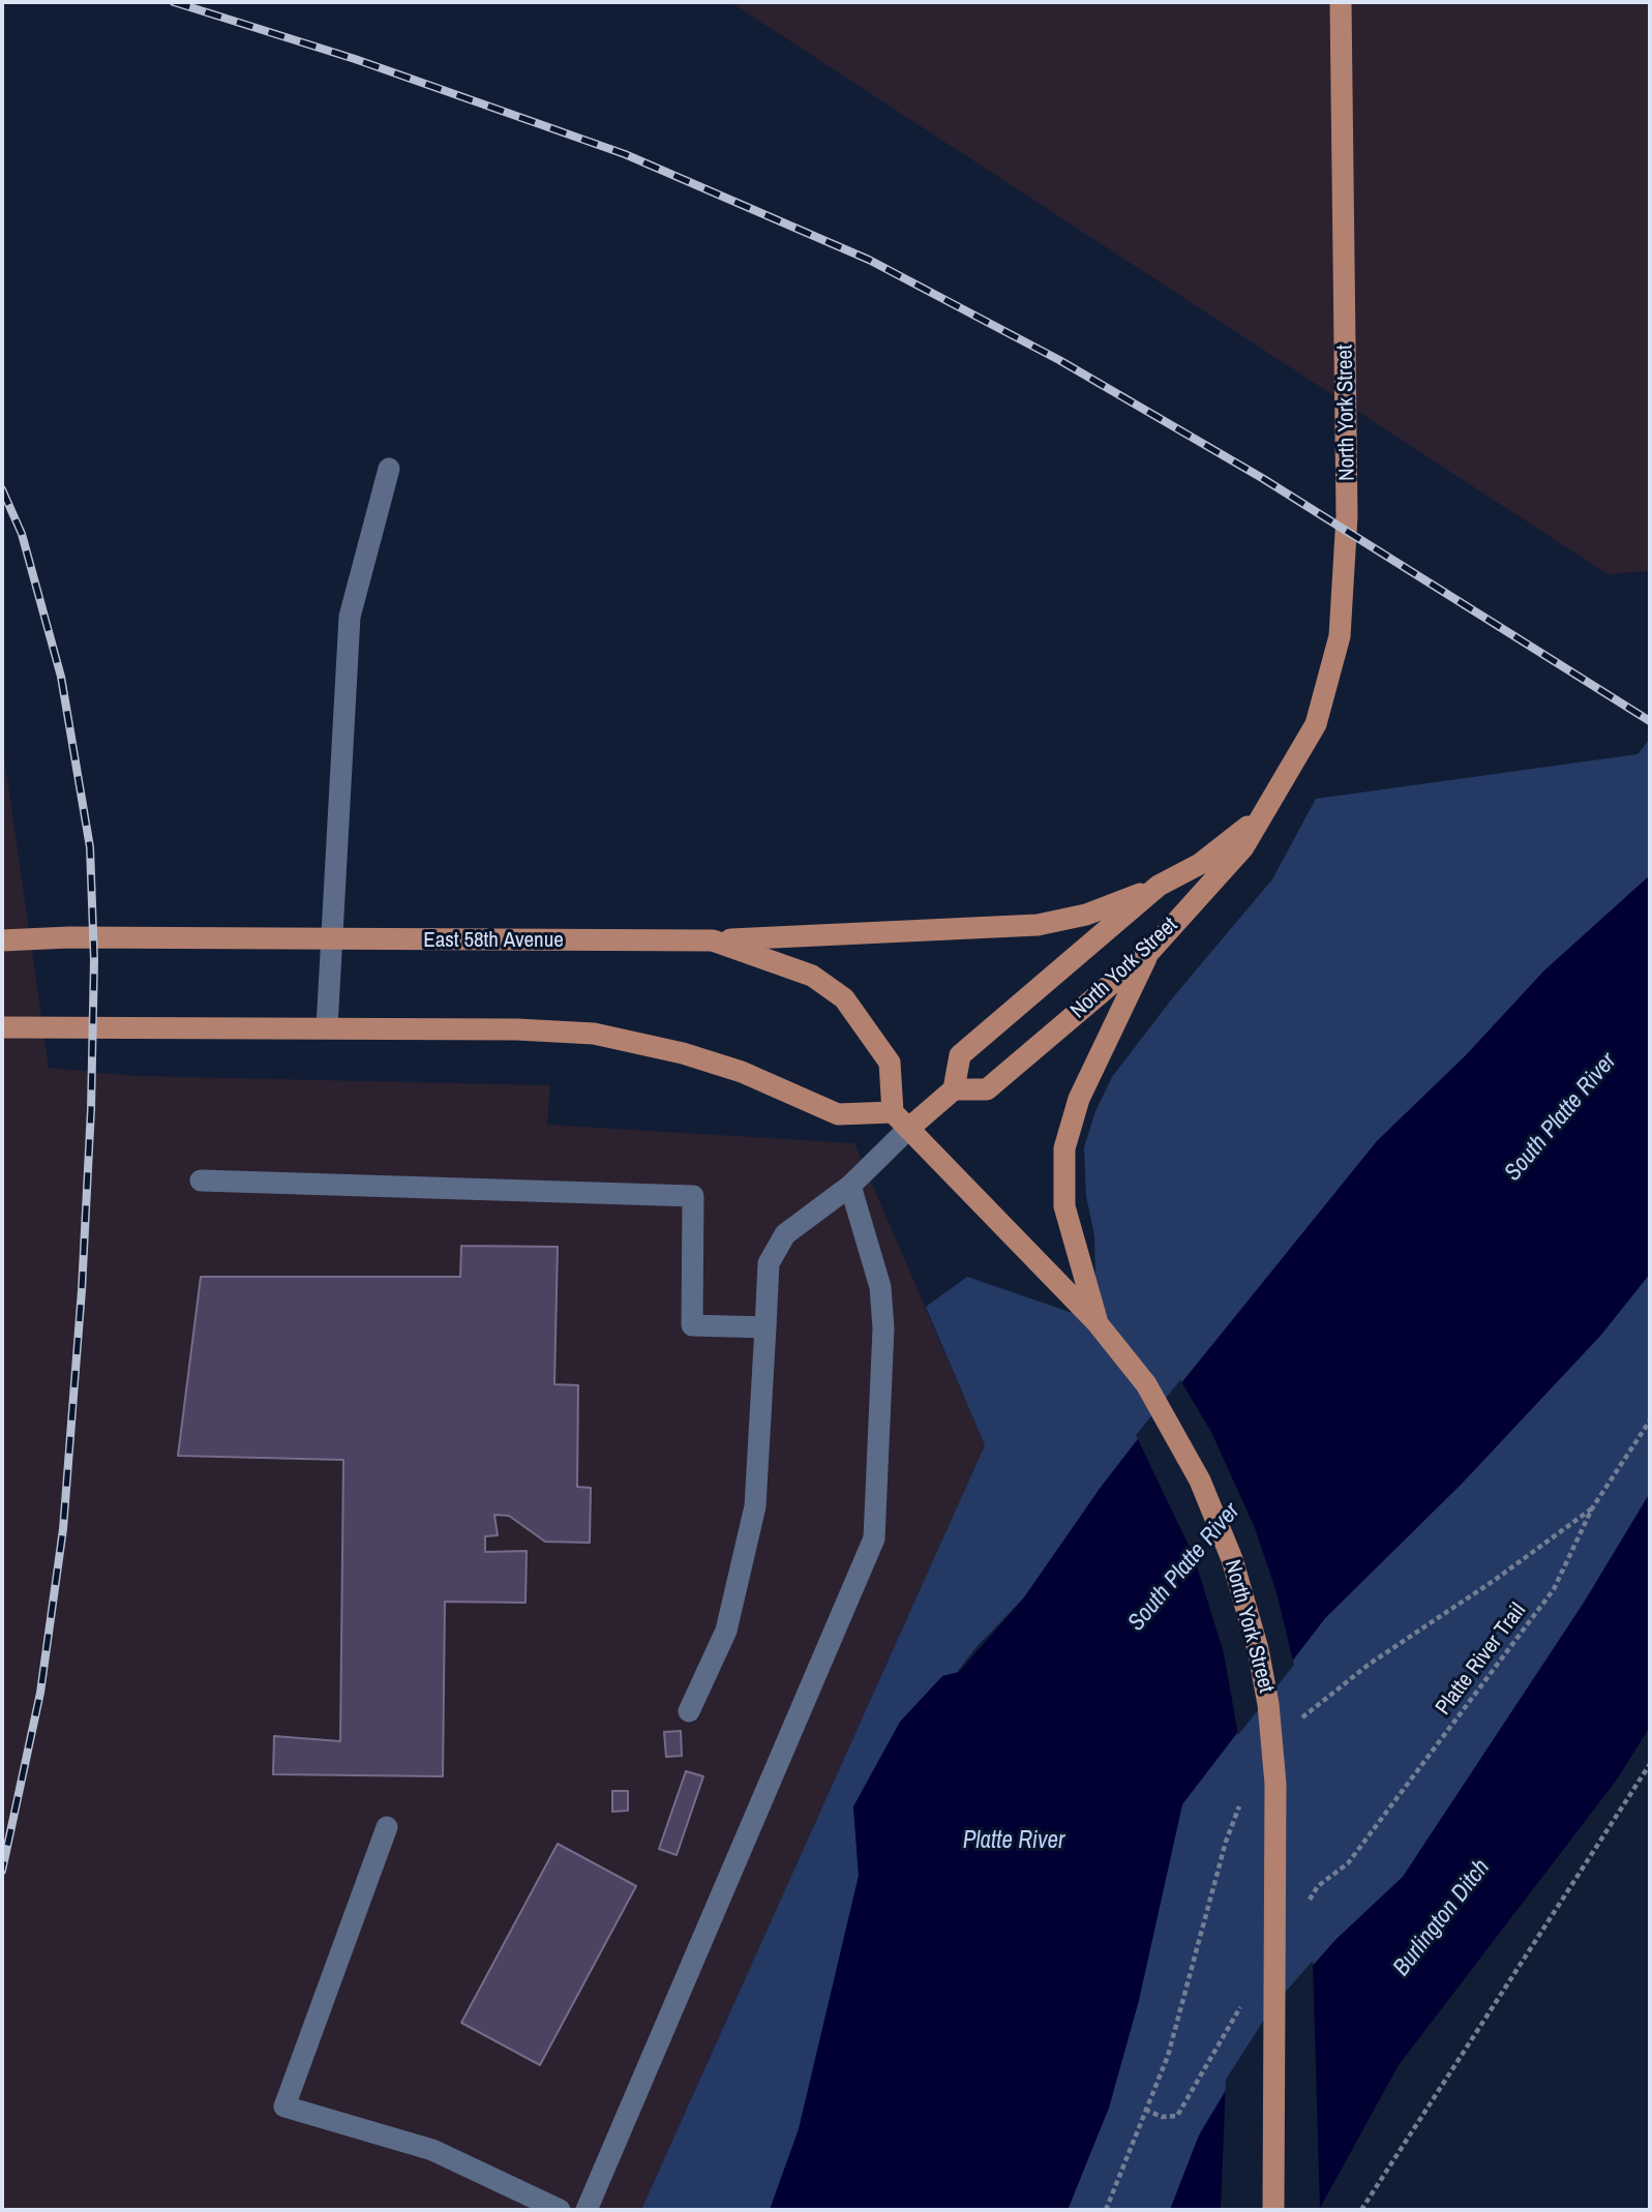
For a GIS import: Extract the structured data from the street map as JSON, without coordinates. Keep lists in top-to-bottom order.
{
  "streets": {
    "main road": ["North York Street", "East 58th Avenue"],
    "path": ["Platte River Trail"]
  },
  "water": ["South Platte River", "Platte River", "Burlington Ditch"]
}
